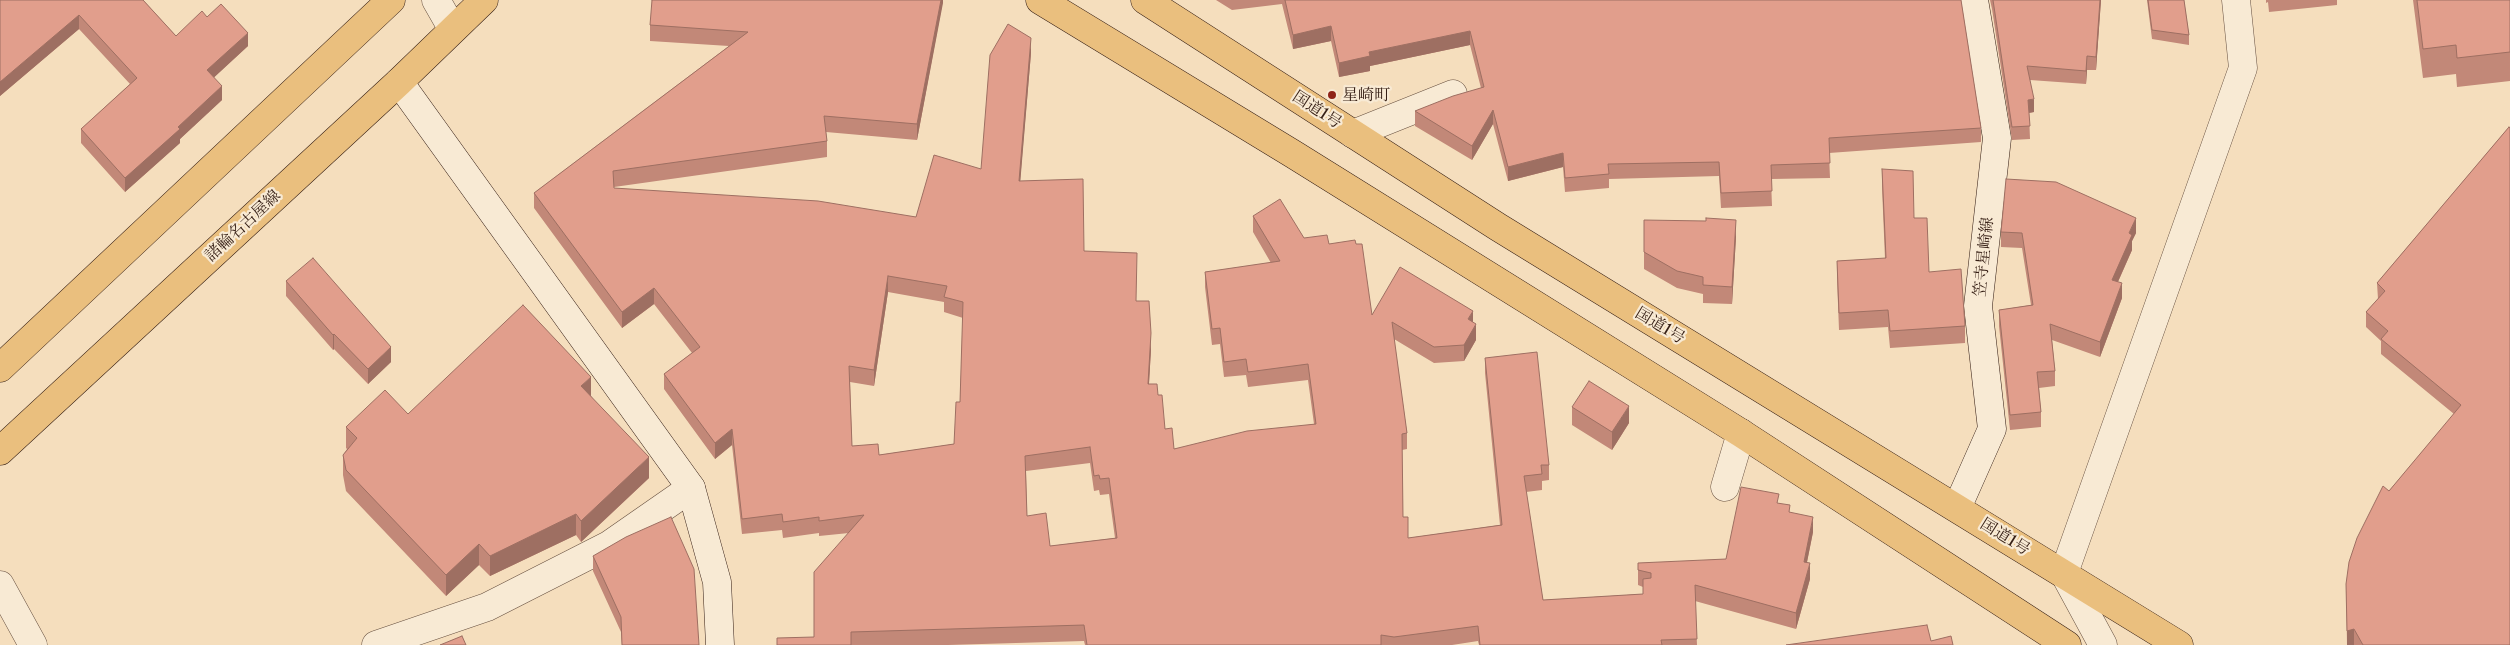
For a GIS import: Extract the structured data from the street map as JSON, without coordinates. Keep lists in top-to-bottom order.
{
  "streets": {
    "main road": ["国道1号", "諸輪名古屋線"],
    "street": ["笠寺星崎線"]
  },
  "crossings": [
    ["国道1号", "笠寺星崎線"]
  ],
  "places": ["星崎町"]
}
